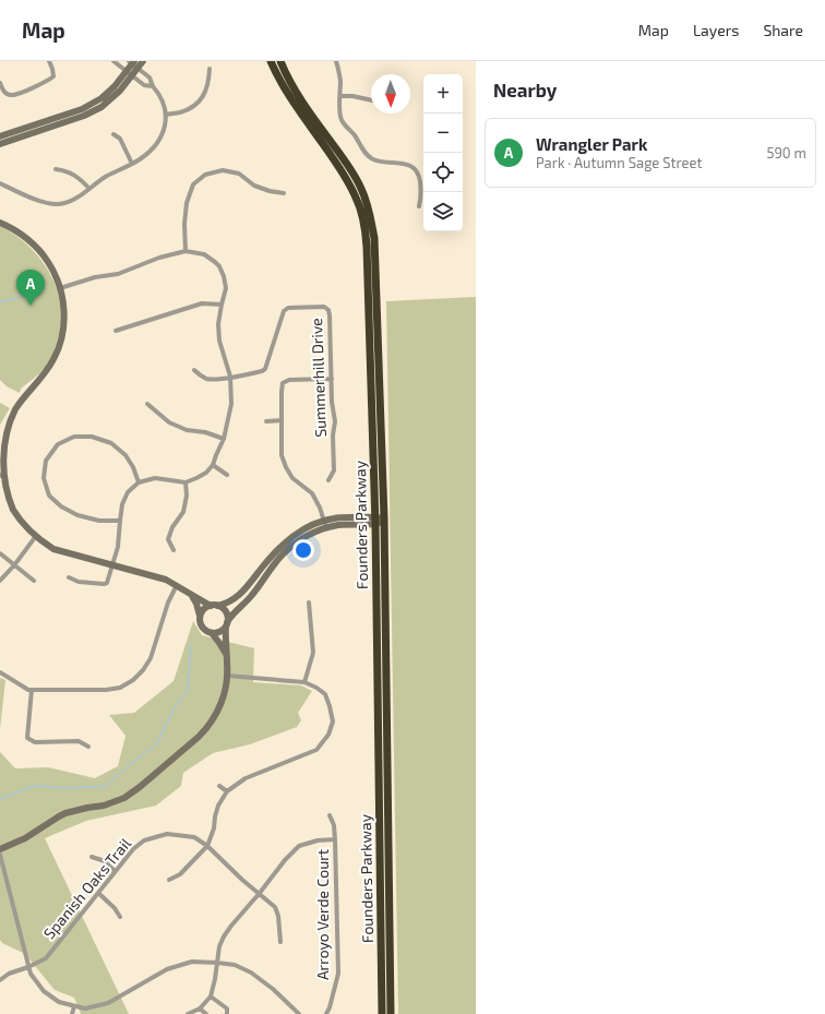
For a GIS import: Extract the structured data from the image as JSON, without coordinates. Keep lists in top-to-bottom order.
{
  "streets": {
    "highway": ["Founders Parkway"],
    "street": ["Summerhill Drive", "Spanish Oaks Trail", "Arroyo Verde Court"]
  },
  "north": "bottom",
  "page": {
    "header": "Map",
    "nav": ["Map", "Layers", "Share"],
    "heading": "Nearby",
    "map_buttons": ["+", "−"],
    "list": [
      {
        "mark": "A",
        "name": "Wrangler Park",
        "note": "Park · Autumn Sage Street",
        "value": "590 m"
      }
    ],
    "pins": "A"
  }
}
